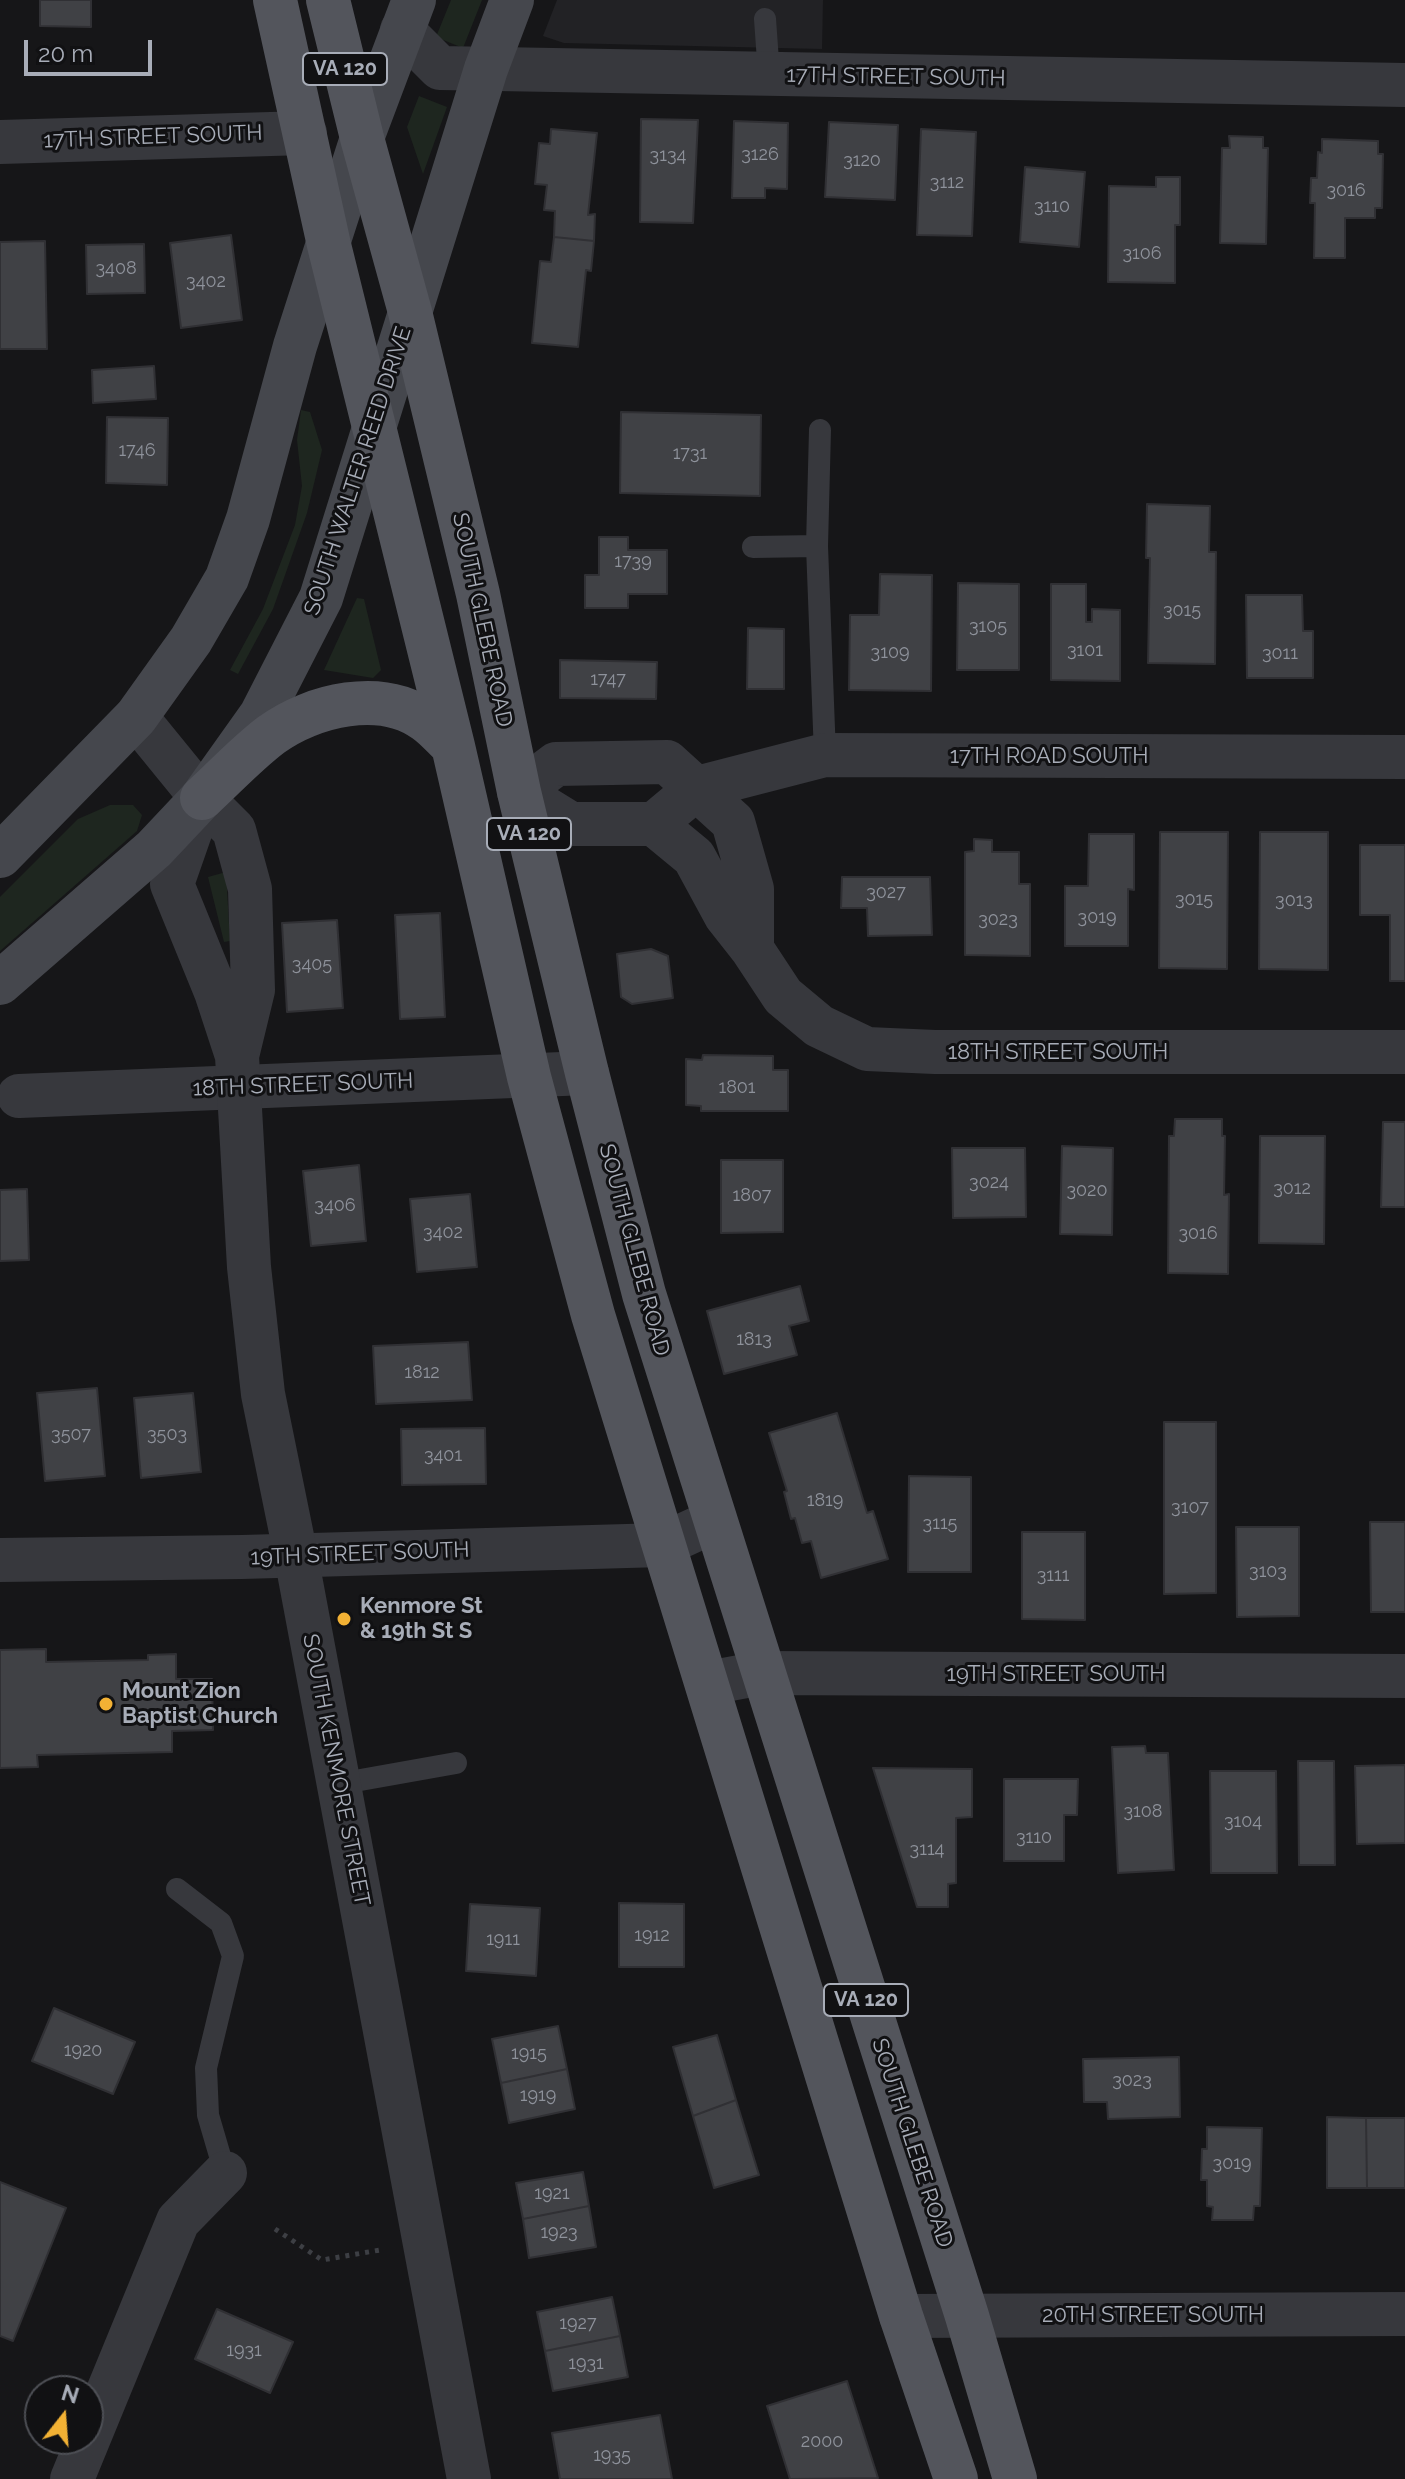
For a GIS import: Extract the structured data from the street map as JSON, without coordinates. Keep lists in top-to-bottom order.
{
  "streets": {
    "main road": ["VA 120", "SOUTH WALTER REED DRIVE", "SOUTH GLEBE ROAD"],
    "street": [
      "17TH STREET SOUTH",
      "17TH ROAD SOUTH",
      "18TH STREET SOUTH",
      "19TH STREET SOUTH",
      "SOUTH KENMORE STREET",
      "20TH STREET SOUTH"
    ]
  },
  "crossings": [
    ["VA 120", "17TH STREET SOUTH"],
    ["VA 120", "SOUTH WALTER REED DRIVE"],
    ["VA 120", "18TH STREET SOUTH"],
    ["VA 120", "19TH STREET SOUTH"],
    ["VA 120", "20TH STREET SOUTH"],
    ["17TH STREET SOUTH", "SOUTH WALTER REED DRIVE"],
    ["SOUTH WALTER REED DRIVE", "SOUTH GLEBE ROAD"],
    ["SOUTH WALTER REED DRIVE", "SOUTH KENMORE STREET"],
    ["SOUTH GLEBE ROAD", "18TH STREET SOUTH"],
    ["SOUTH GLEBE ROAD", "19TH STREET SOUTH"],
    ["SOUTH GLEBE ROAD", "20TH STREET SOUTH"],
    ["17TH ROAD SOUTH", "18TH STREET SOUTH"],
    ["18TH STREET SOUTH", "SOUTH KENMORE STREET"],
    ["19TH STREET SOUTH", "SOUTH KENMORE STREET"]
  ],
  "places": ["Kenmore St & 19th St S", "Mount Zion Baptist Church"],
  "house_numbers": [
    "3126",
    "3134",
    "3120",
    "3112",
    "3016",
    "3110",
    "3106",
    "3408",
    "3402",
    "1746",
    "1731",
    "1739",
    "3015",
    "3105",
    "3101",
    "3109",
    "3011",
    "1747",
    "3027",
    "3015",
    "3013",
    "3019",
    "3023",
    "3405",
    "1801",
    "3024",
    "3012",
    "3020",
    "1807",
    "3406",
    "3402",
    "3016",
    "1813",
    "1812",
    "3507",
    "3503",
    "3401",
    "1819",
    "3107",
    "3115",
    "3103",
    "3111",
    "3108",
    "3104",
    "3110",
    "3114",
    "1912",
    "1911",
    "1920",
    "1915",
    "3023",
    "1919",
    "3019",
    "1921",
    "1923",
    "1927",
    "1931",
    "1931",
    "2000",
    "1935"
  ],
  "scale_bar": "20 m",
  "north": "top"
}
